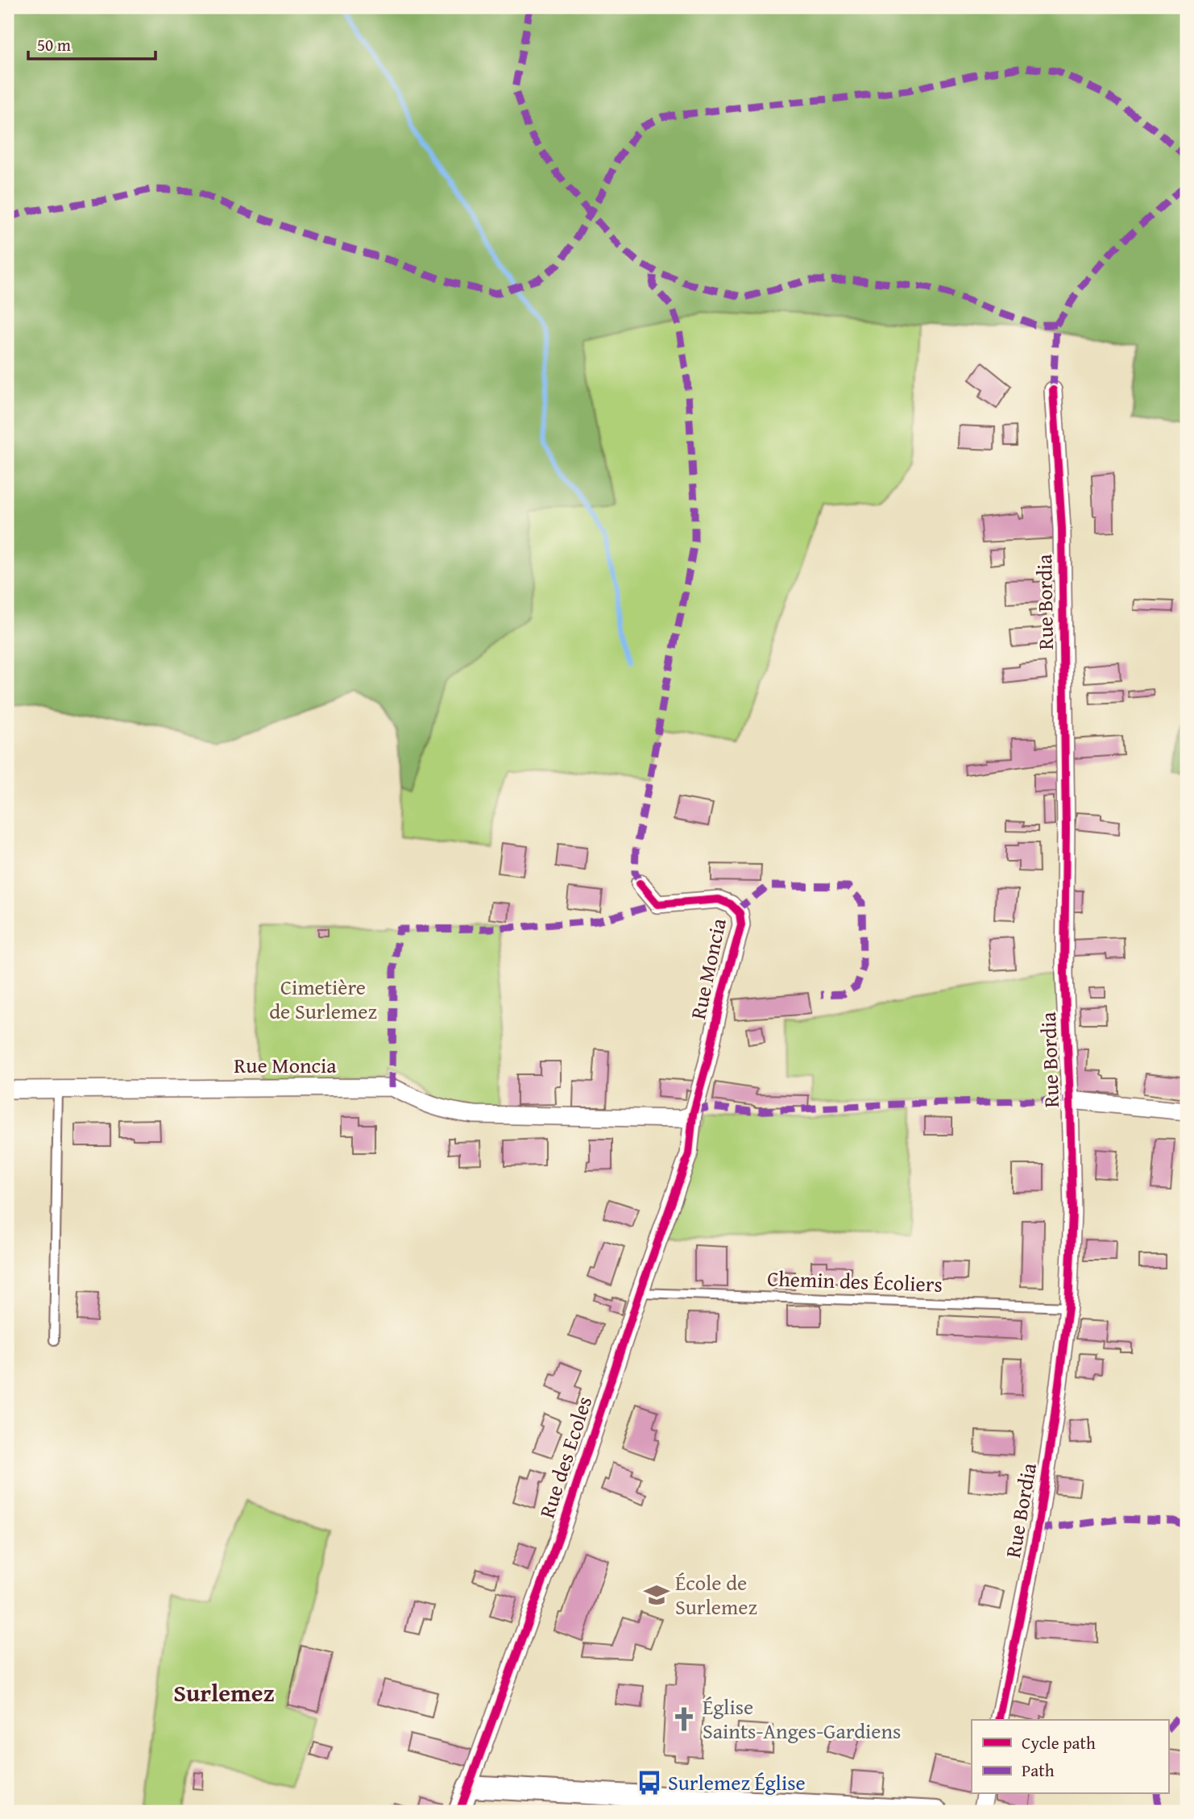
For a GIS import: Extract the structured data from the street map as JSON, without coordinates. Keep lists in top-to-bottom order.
{
  "streets": {
    "street": ["Rue Bordia", "Rue Moncia", "Rue des Ecoles"],
    "lane": ["Chemin des Écoliers"]
  },
  "crossings": [
    ["Rue Bordia", "Chemin des Écoliers"],
    ["Rue Moncia", "Rue des Ecoles"],
    ["Chemin des Écoliers", "Rue des Ecoles"]
  ],
  "districts": ["Surlemez"],
  "parks": ["Cimetière de Surlemez"],
  "places": {
    "school or university": ["École de Surlemez"],
    "church": ["Église Saints-Anges-Gardiens"],
    "bus stop": ["Surlemez Église"]
  },
  "legend": ["Cycle path", "Path"],
  "scale_bar": "50 m"
}
